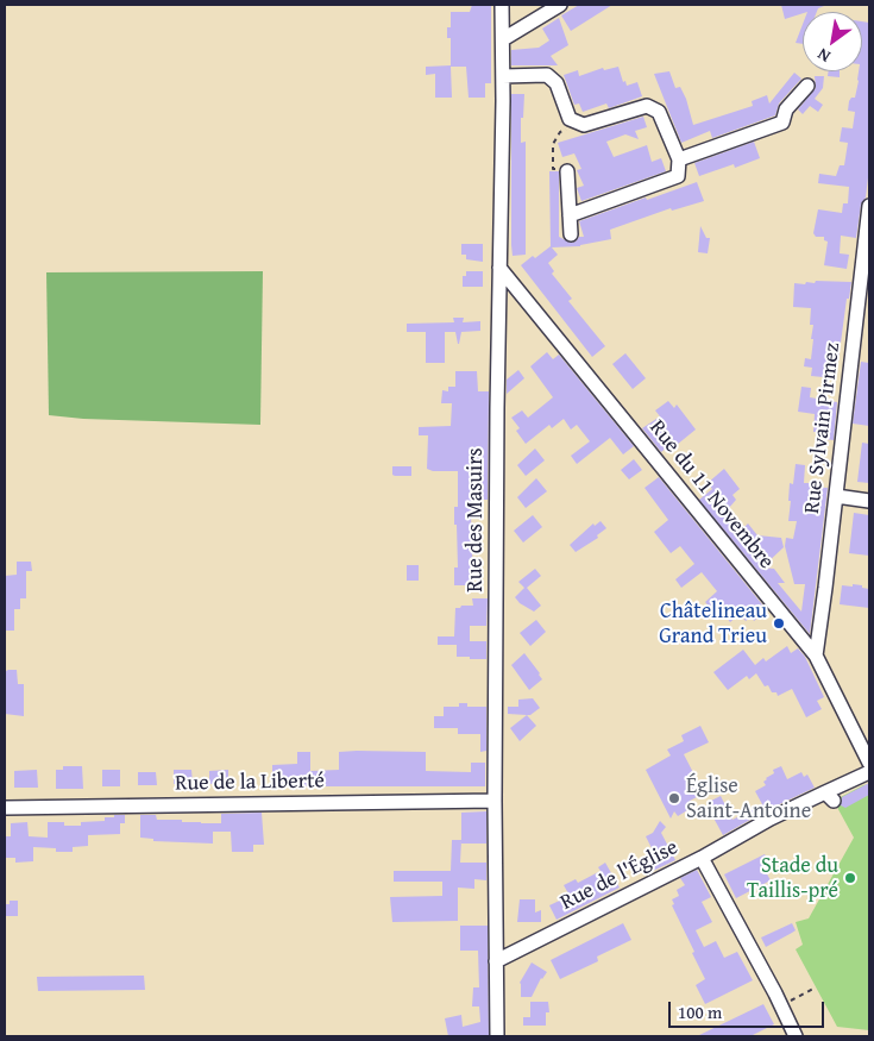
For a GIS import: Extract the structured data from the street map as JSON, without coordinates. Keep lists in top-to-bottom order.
{
  "streets": {
    "street": [
      "Rue Sylvain Pirmez",
      "Rue du 11 Novembre",
      "Rue des Masuirs",
      "Rue de la Liberté",
      "Rue de l'Église"
    ]
  },
  "crossings": [
    ["Rue Sylvain Pirmez", "Rue du 11 Novembre"],
    ["Rue du 11 Novembre", "Rue des Masuirs"],
    ["Rue des Masuirs", "Rue de la Liberté"],
    ["Rue des Masuirs", "Rue de l'Église"]
  ],
  "places": ["Châtelineau Grand Trieu", "Église Saint-Antoine", "Stade du Taillis-pré"],
  "scale_bar": "100 m",
  "north": "bottom left"
}
